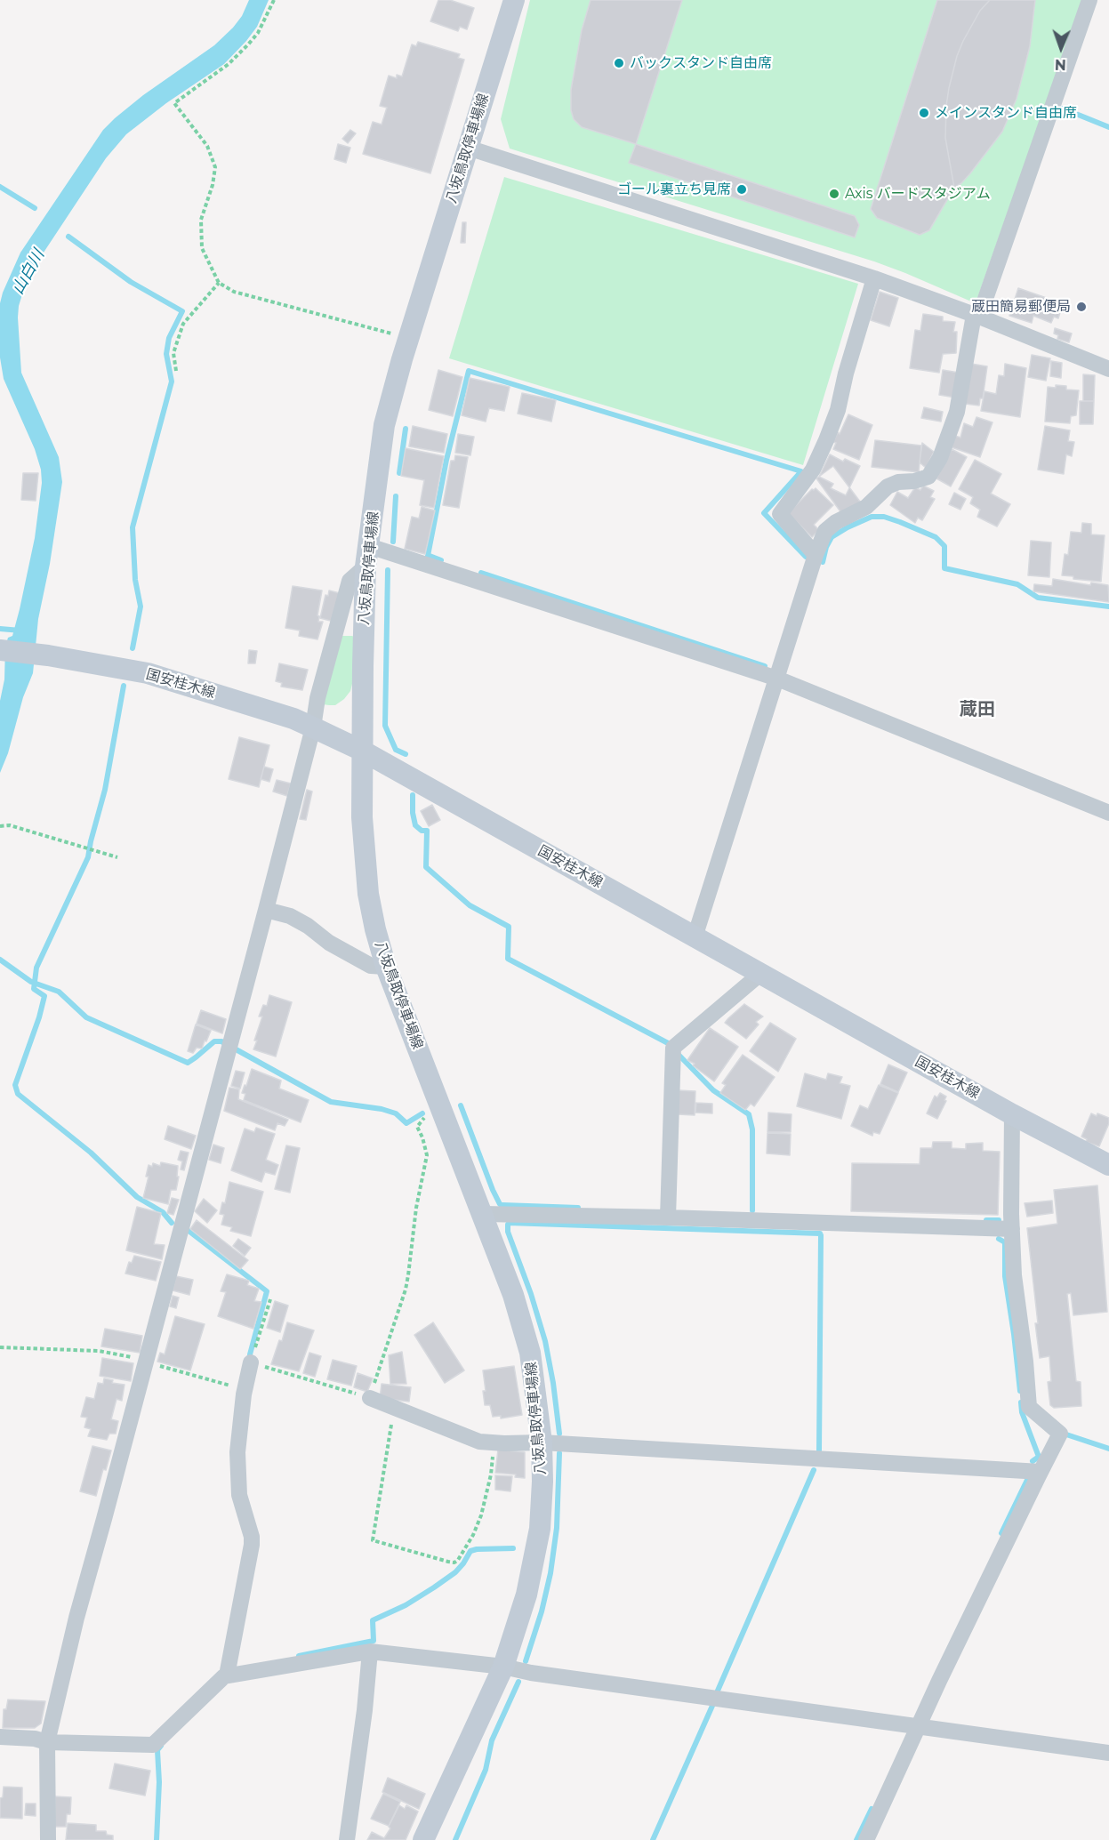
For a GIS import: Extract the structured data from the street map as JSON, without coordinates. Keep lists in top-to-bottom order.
{
  "streets": {
    "main road": ["八坂鳥取停車場線", "国安桂木線"]
  },
  "crossings": [
    ["八坂鳥取停車場線", "国安桂木線"]
  ],
  "districts": ["蔵田"],
  "water": ["山白川"],
  "places": [
    "バックスタンド自由席",
    "メインスタンド自由席",
    "ゴール裏立ち見席",
    "Axis バードスタジアム",
    "蔵田簡易郵便局"
  ],
  "north": "bottom"
}
